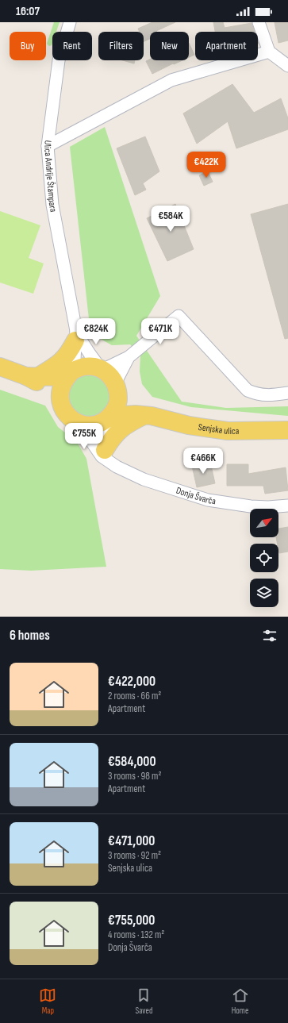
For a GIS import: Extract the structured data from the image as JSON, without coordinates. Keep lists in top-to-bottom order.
{
  "streets": {
    "main road": ["Senjska ulica"],
    "street": ["Ulica Andrije Štampara", "Donja Švarča"]
  },
  "crossings": [
    ["Ulica Andrije Štampara", "Senjska ulica"],
    ["Ulica Andrije Štampara", "Donja Švarča"],
    ["Senjska ulica", "Donja Švarča"]
  ],
  "north": "top right",
  "page": {
    "status": "16:07",
    "chip": [
      "Buy",
      "Rent",
      "Filters",
      "New",
      "Apartment"
    ],
    "price": [
      "€422K",
      "€584K",
      "€824K",
      "€471K",
      "€755K",
      "€466K"
    ],
    "heading": "6 homes",
    "list": [
      {
        "name": "€422,000",
        "note": "2 rooms · 66 m² · Apartment"
      },
      {
        "name": "€584,000",
        "note": "3 rooms · 98 m² · Apartment"
      },
      {
        "name": "€471,000",
        "note": "3 rooms · 92 m² · Senjska ulica"
      },
      {
        "name": "€755,000",
        "note": "4 rooms · 132 m² · Donja Švarča"
      }
    ],
    "tabs": ["Map", "Saved", "Home"]
  }
}
